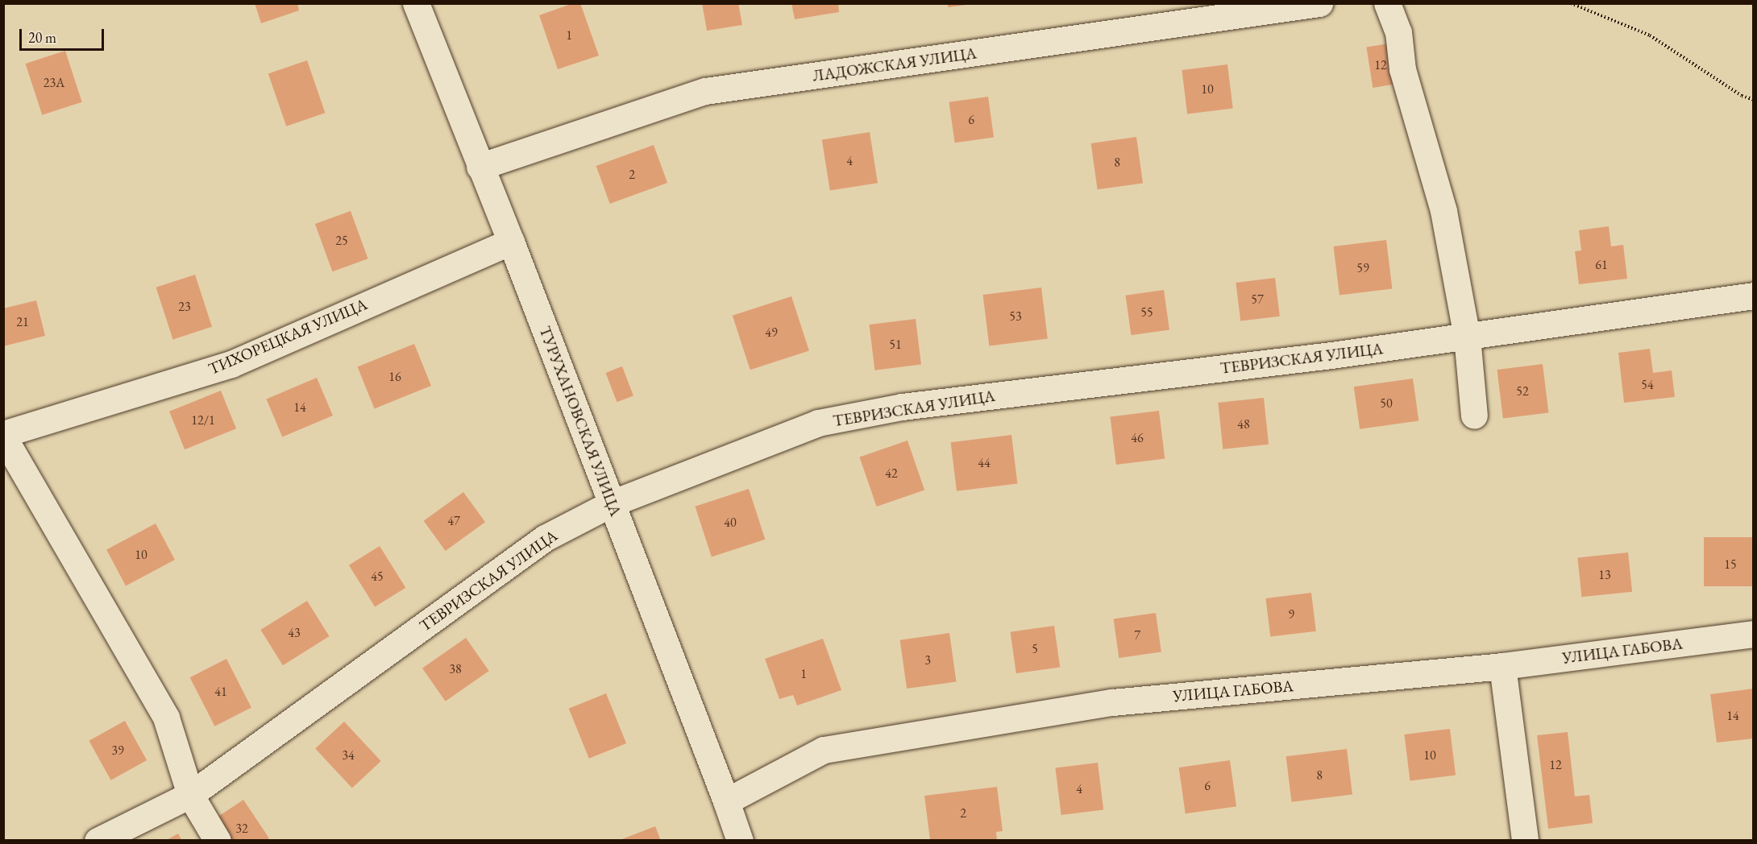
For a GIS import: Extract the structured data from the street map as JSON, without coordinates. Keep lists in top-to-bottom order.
{
  "streets": {
    "street": [
      "ЛАДОЖСКАЯ УЛИЦА",
      "ТИХОРЕЦКАЯ УЛИЦА",
      "ТЕВРИЗСКАЯ УЛИЦА",
      "ТУРУХАНОВСКАЯ УЛИЦА",
      "УЛИЦА ГАБОВА"
    ]
  },
  "crossings": [
    ["ЛАДОЖСКАЯ УЛИЦА", "ТУРУХАНОВСКАЯ УЛИЦА"],
    ["ТИХОРЕЦКАЯ УЛИЦА", "ТЕВРИЗСКАЯ УЛИЦА"],
    ["ТИХОРЕЦКАЯ УЛИЦА", "ТУРУХАНОВСКАЯ УЛИЦА"],
    ["ТЕВРИЗСКАЯ УЛИЦА", "ТУРУХАНОВСКАЯ УЛИЦА"],
    ["ТУРУХАНОВСКАЯ УЛИЦА", "УЛИЦА ГАБОВА"]
  ],
  "house_numbers": [
    "1",
    "12",
    "23А",
    "10",
    "6",
    "4",
    "8",
    "2",
    "25",
    "61",
    "59",
    "57",
    "23",
    "55",
    "53",
    "21",
    "49",
    "51",
    "16",
    "54",
    "52",
    "50",
    "14",
    "12/1",
    "48",
    "46",
    "44",
    "42",
    "47",
    "40",
    "10",
    "15",
    "13",
    "45",
    "9",
    "43",
    "7",
    "5",
    "3",
    "38",
    "1",
    "41",
    "14",
    "39",
    "34",
    "10",
    "12",
    "8",
    "6",
    "4",
    "2",
    "32"
  ],
  "scale_bar": "20 m"
}
